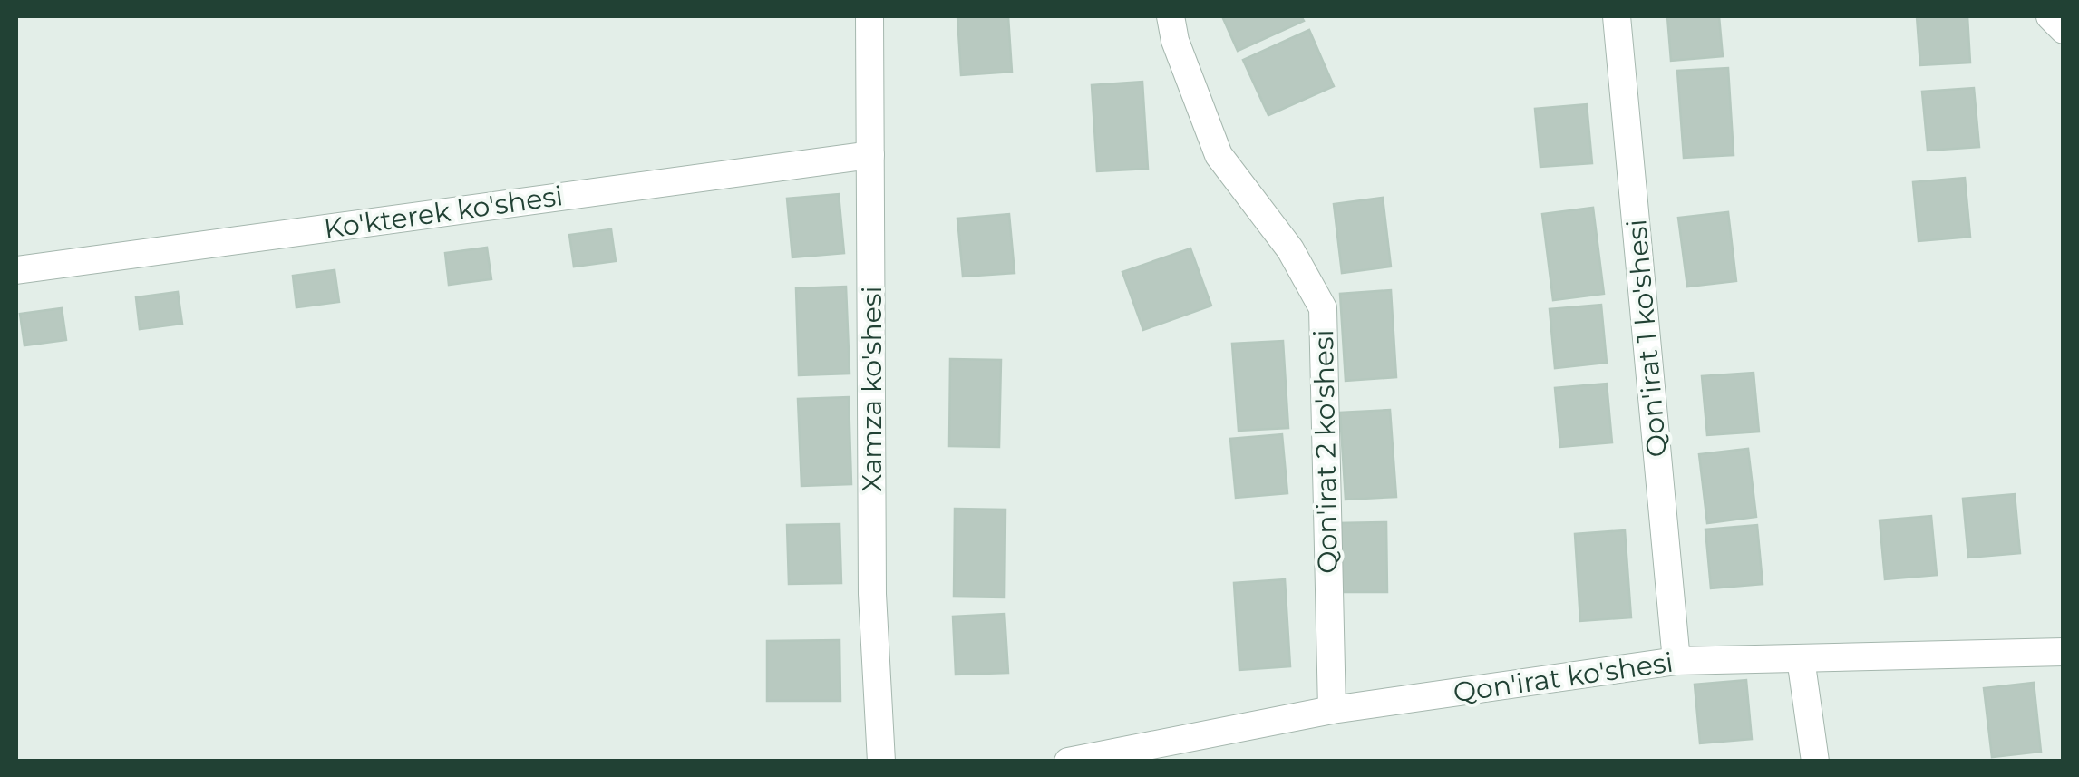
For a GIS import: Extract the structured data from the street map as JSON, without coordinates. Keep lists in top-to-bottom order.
{
  "streets": {
    "street": [
      "Ko'kterek ko'shesi",
      "Qon'irat 1 ko'shesi",
      "Xamza ko'shesi",
      "Qon'irat 2 ko'shesi",
      "Qon'irat ko'shesi"
    ]
  },
  "crossings": [
    ["Ko'kterek ko'shesi", "Xamza ko'shesi"],
    ["Qon'irat 1 ko'shesi", "Qon'irat ko'shesi"],
    ["Qon'irat 2 ko'shesi", "Qon'irat ko'shesi"]
  ]
}
